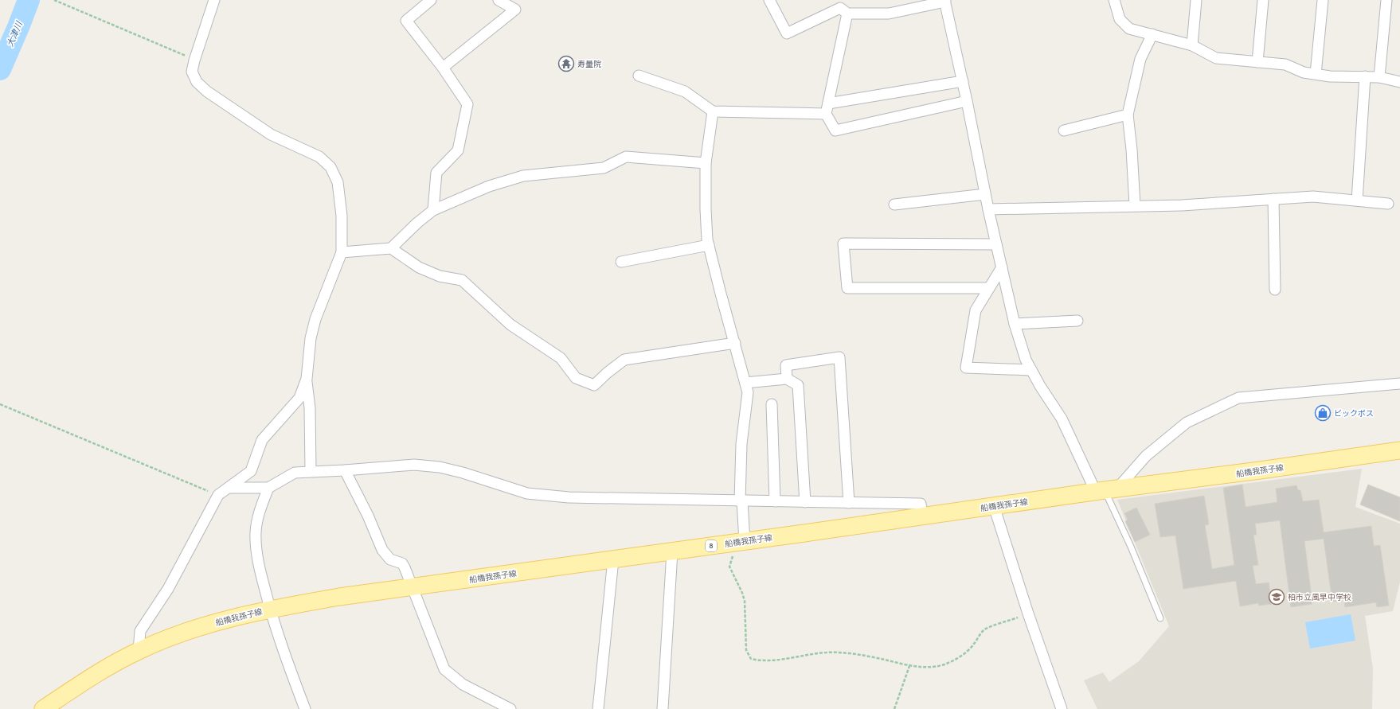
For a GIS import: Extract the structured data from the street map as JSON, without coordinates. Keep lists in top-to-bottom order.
{
  "streets": {
    "main road": ["船橋我孫子線", "8"]
  },
  "water": ["大津川"],
  "places": {
    "temple": ["寿量院"],
    "shop": ["ビックボス"],
    "school or university": ["柏市立風早中学校"]
  }
}
